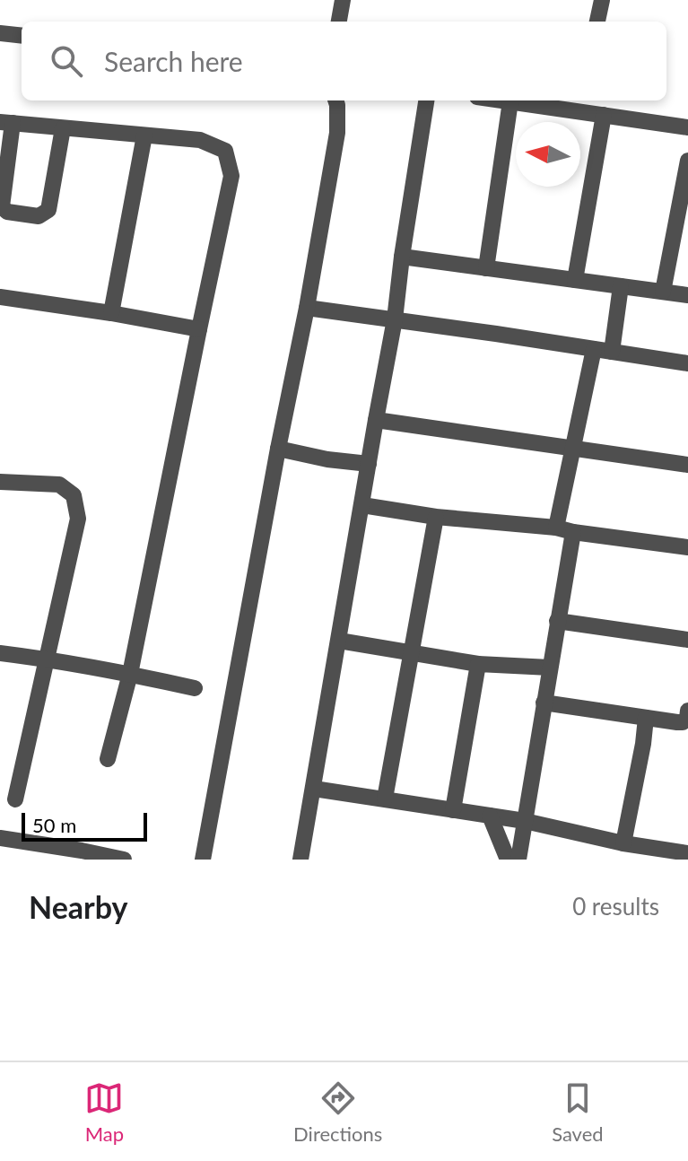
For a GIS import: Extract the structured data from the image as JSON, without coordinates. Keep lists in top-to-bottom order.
{
  "scale_bar": "50 m",
  "north": "left",
  "page": {
    "search": "Search here",
    "scale": "50 m",
    "heading": ["Nearby", "0 results"],
    "nav": ["Map", "Directions", "Saved"]
  }
}
